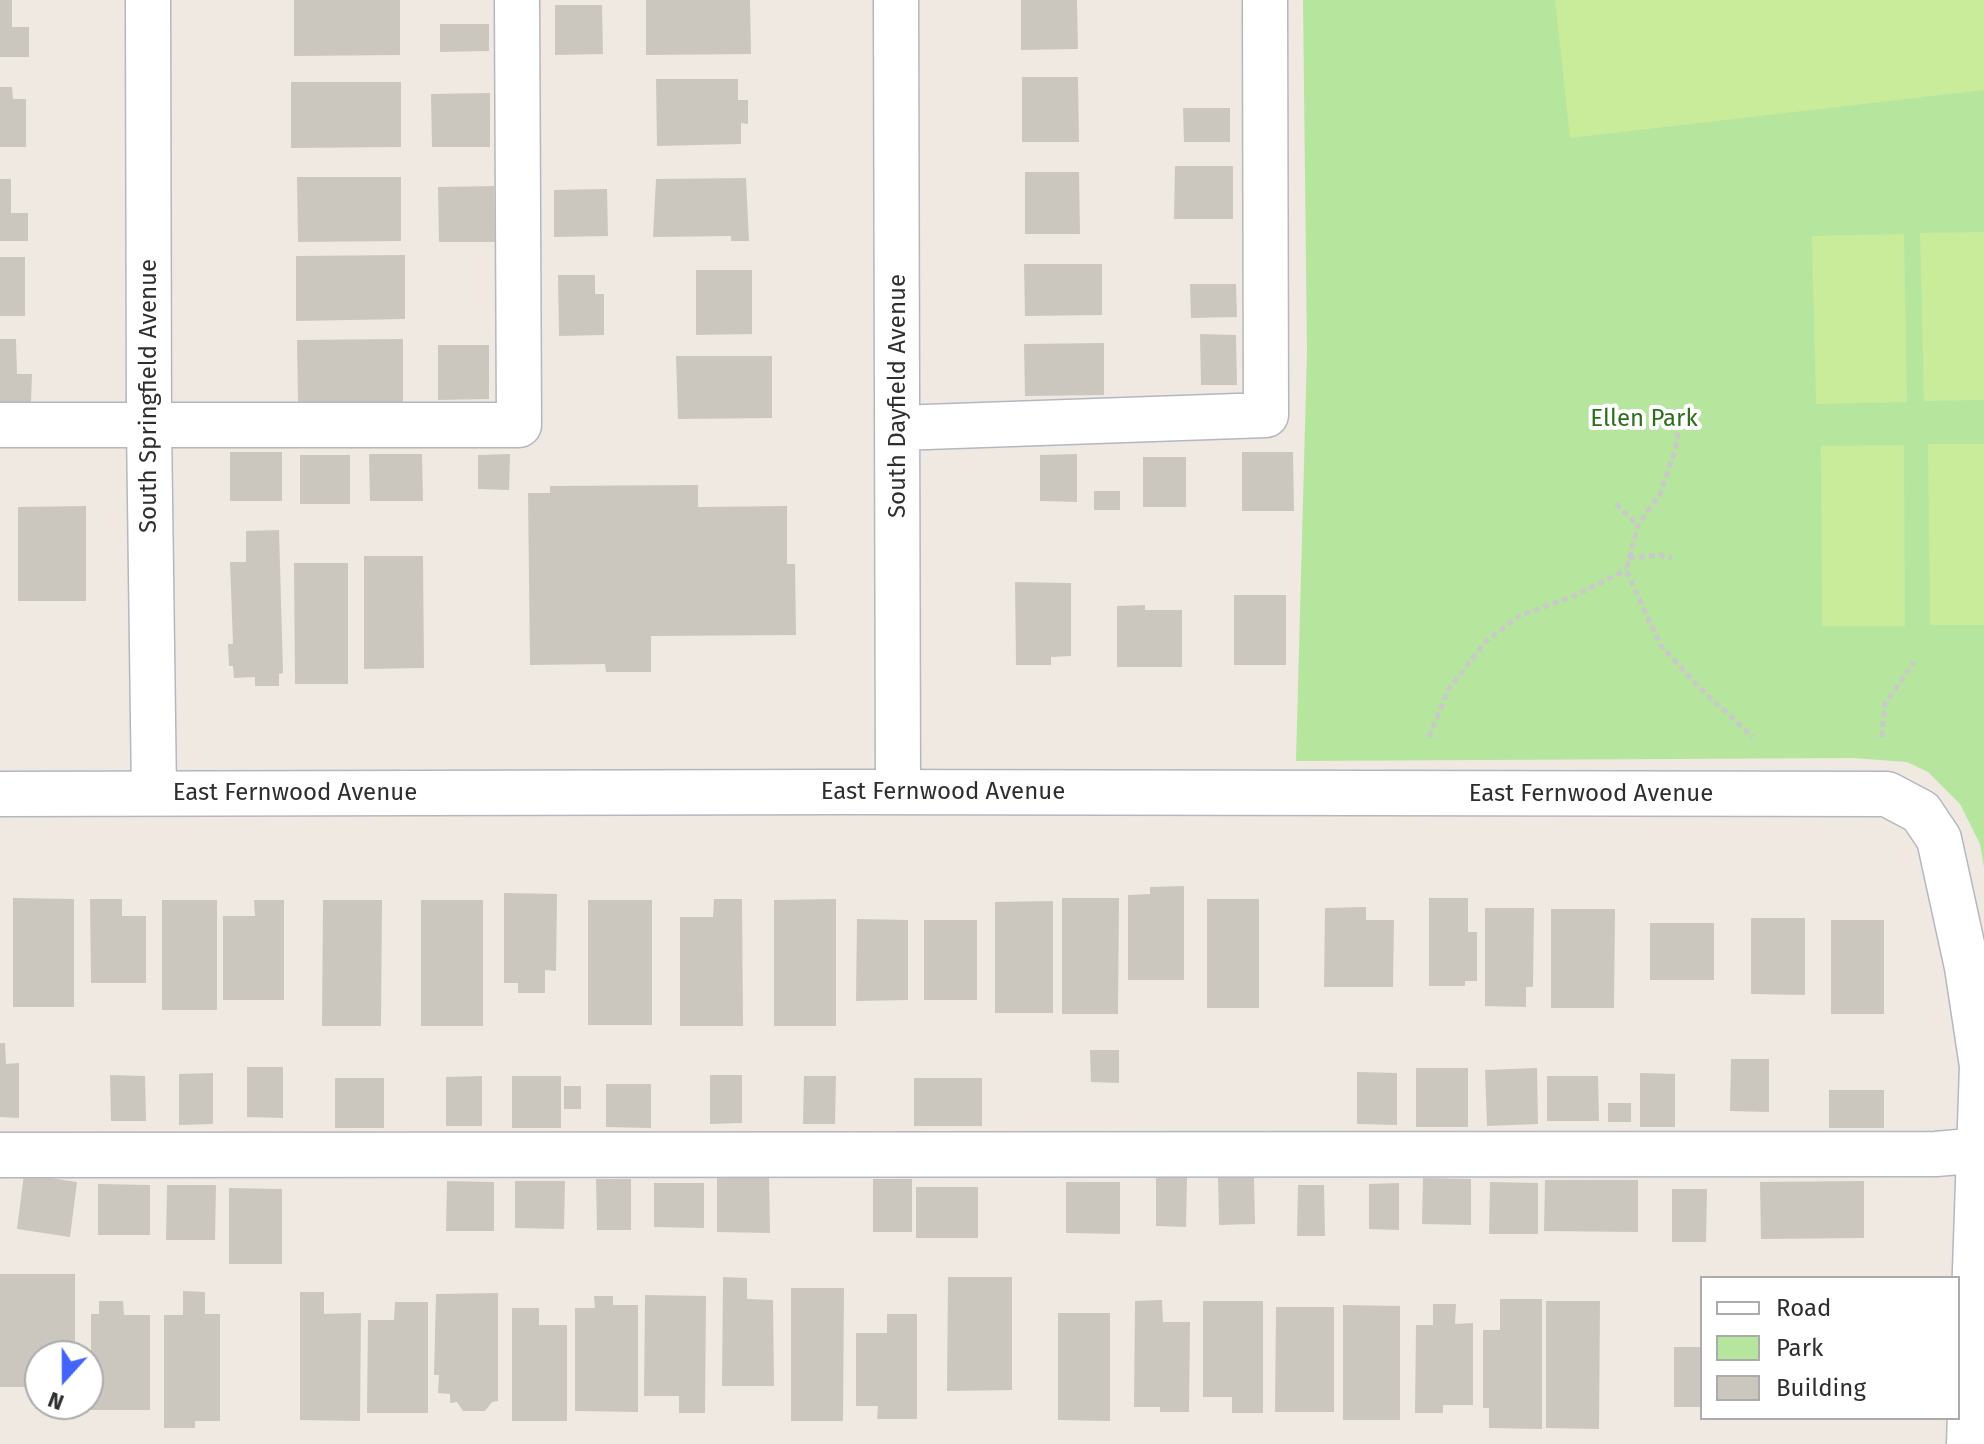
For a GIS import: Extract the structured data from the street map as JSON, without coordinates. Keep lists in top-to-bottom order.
{
  "streets": {
    "street": ["South Springfield Avenue", "South Dayfield Avenue", "East Fernwood Avenue"]
  },
  "crossings": [
    ["South Springfield Avenue", "East Fernwood Avenue"],
    ["South Dayfield Avenue", "East Fernwood Avenue"]
  ],
  "parks": ["Ellen Park"],
  "legend": ["Road", "Park", "Building"],
  "north": "bottom"
}
